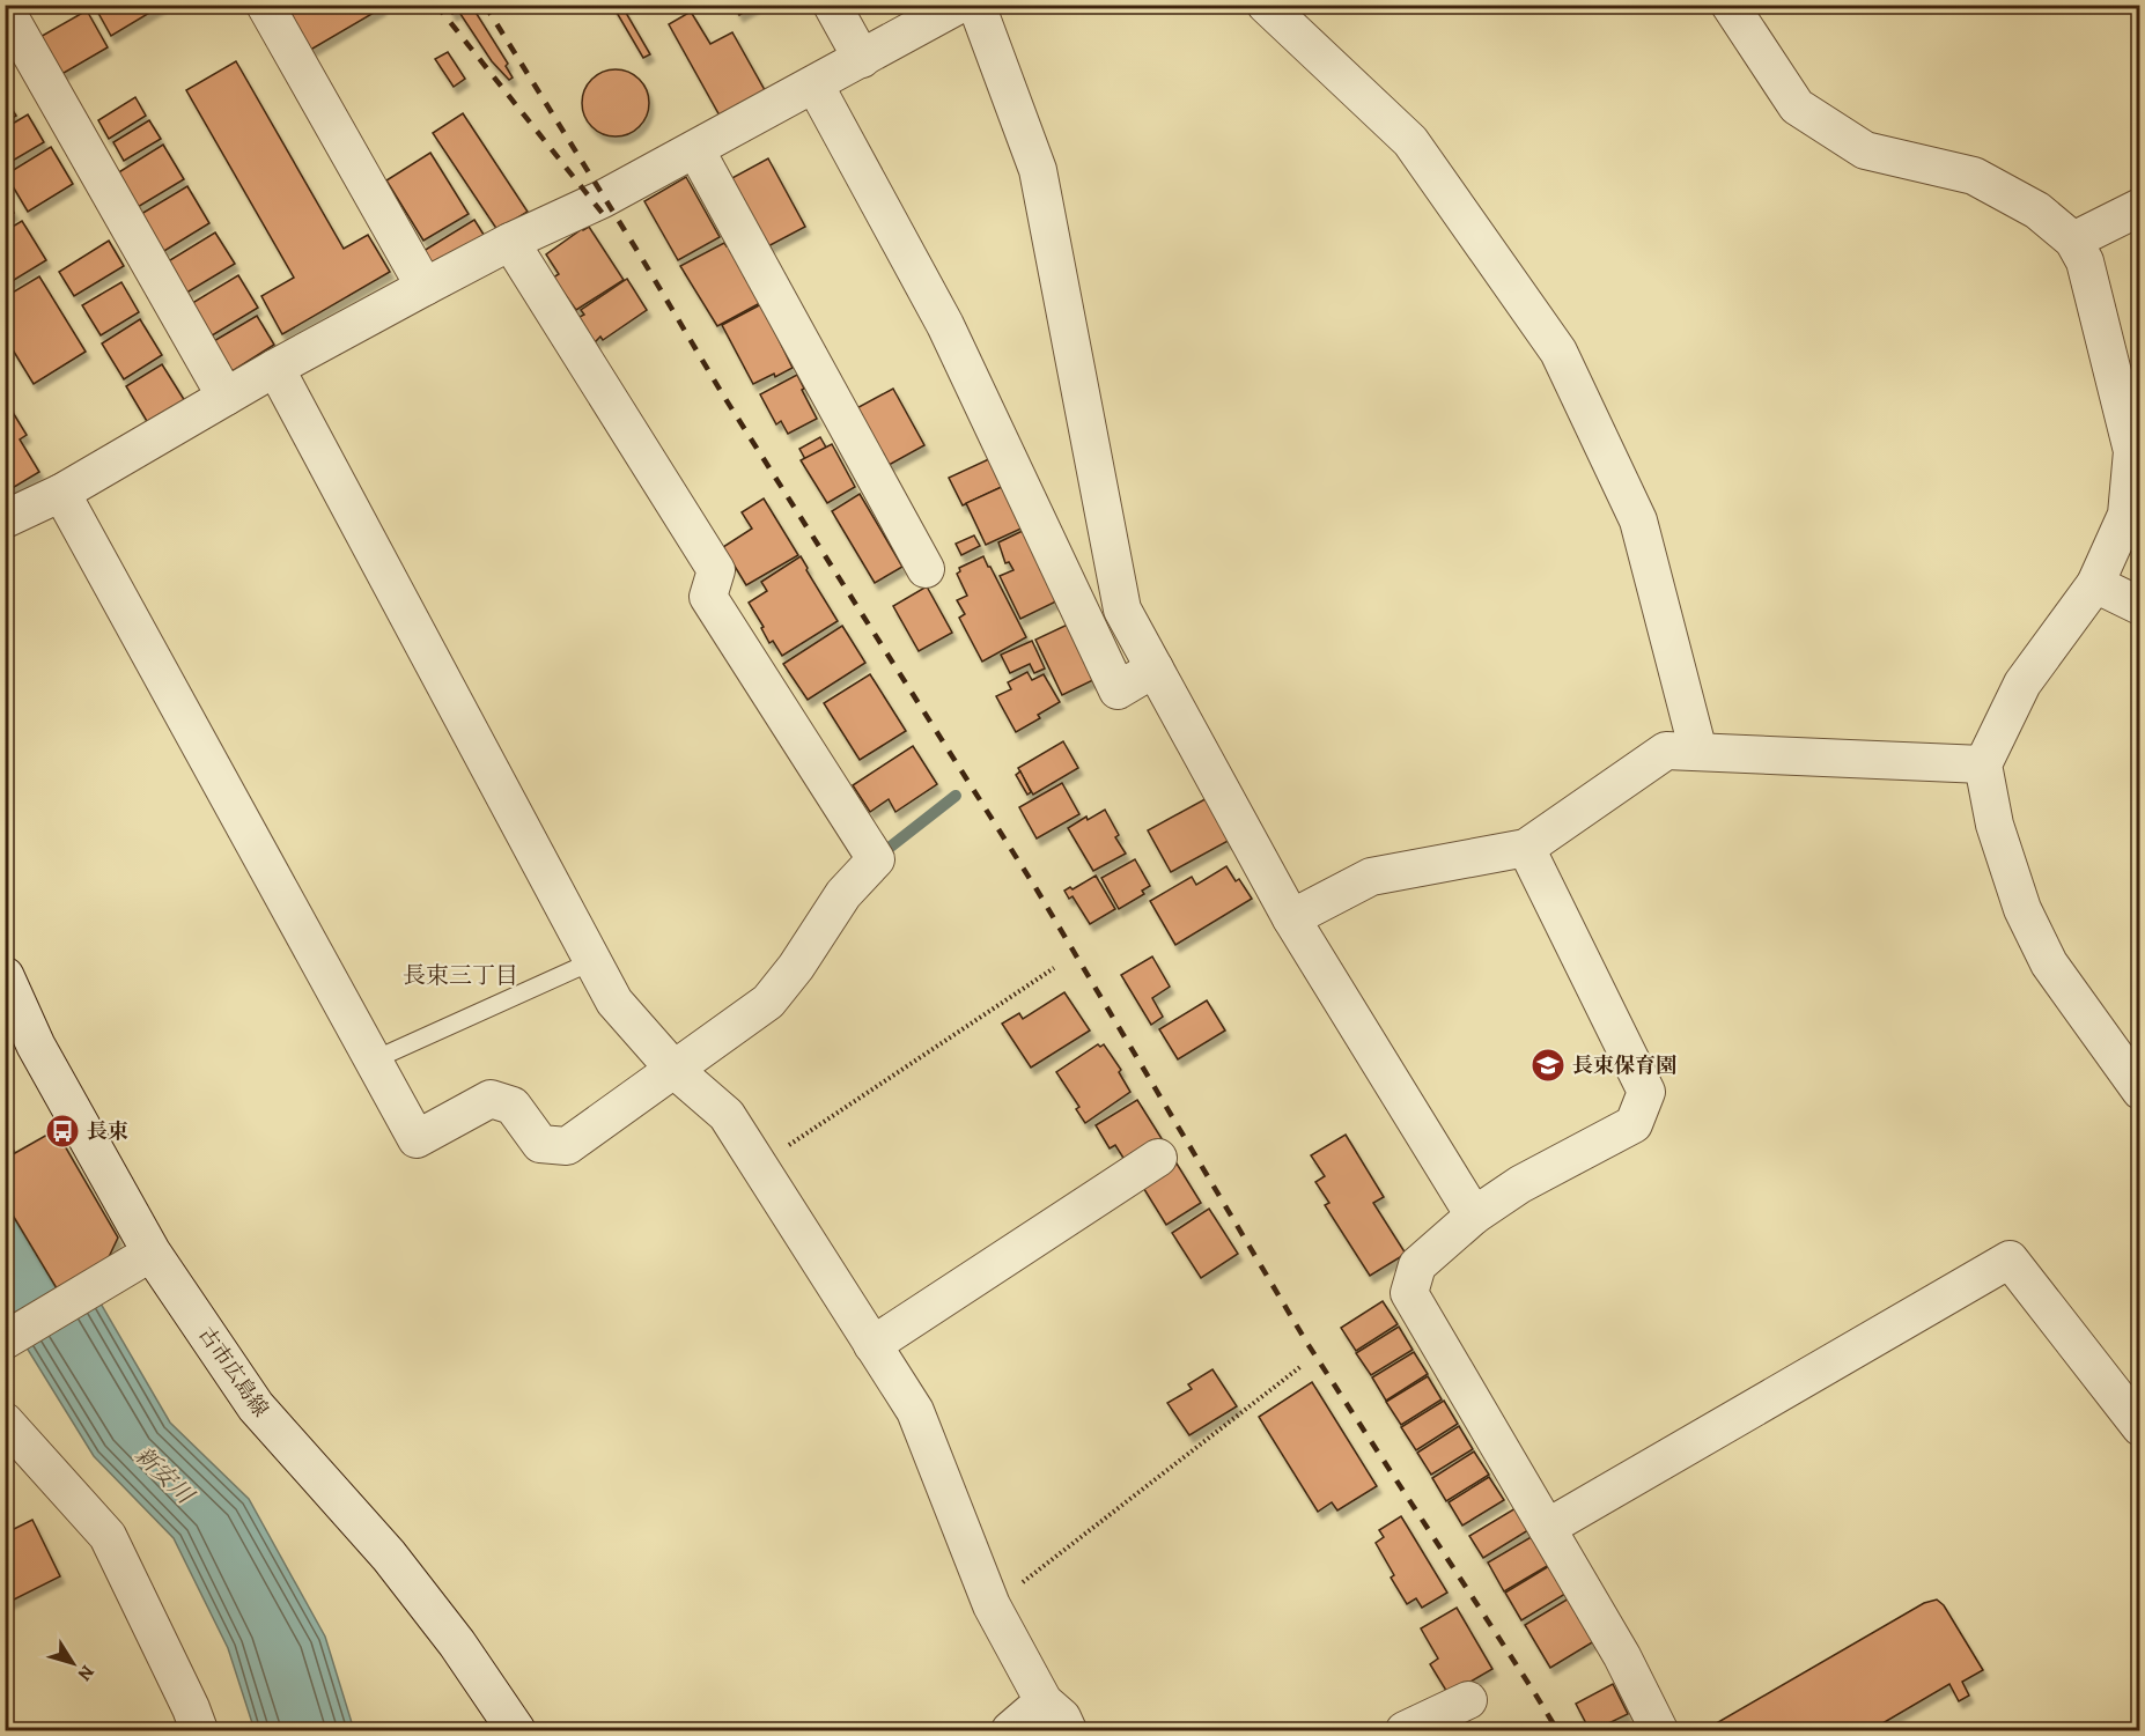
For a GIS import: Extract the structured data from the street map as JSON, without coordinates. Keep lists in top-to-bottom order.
{
  "streets": {
    "main road": ["古市広島線"]
  },
  "districts": ["長束三丁目"],
  "water": ["新安川"],
  "places": {
    "school or university": ["長束保育園"],
    "bus stop": ["長束"]
  },
  "north": "bottom right"
}
